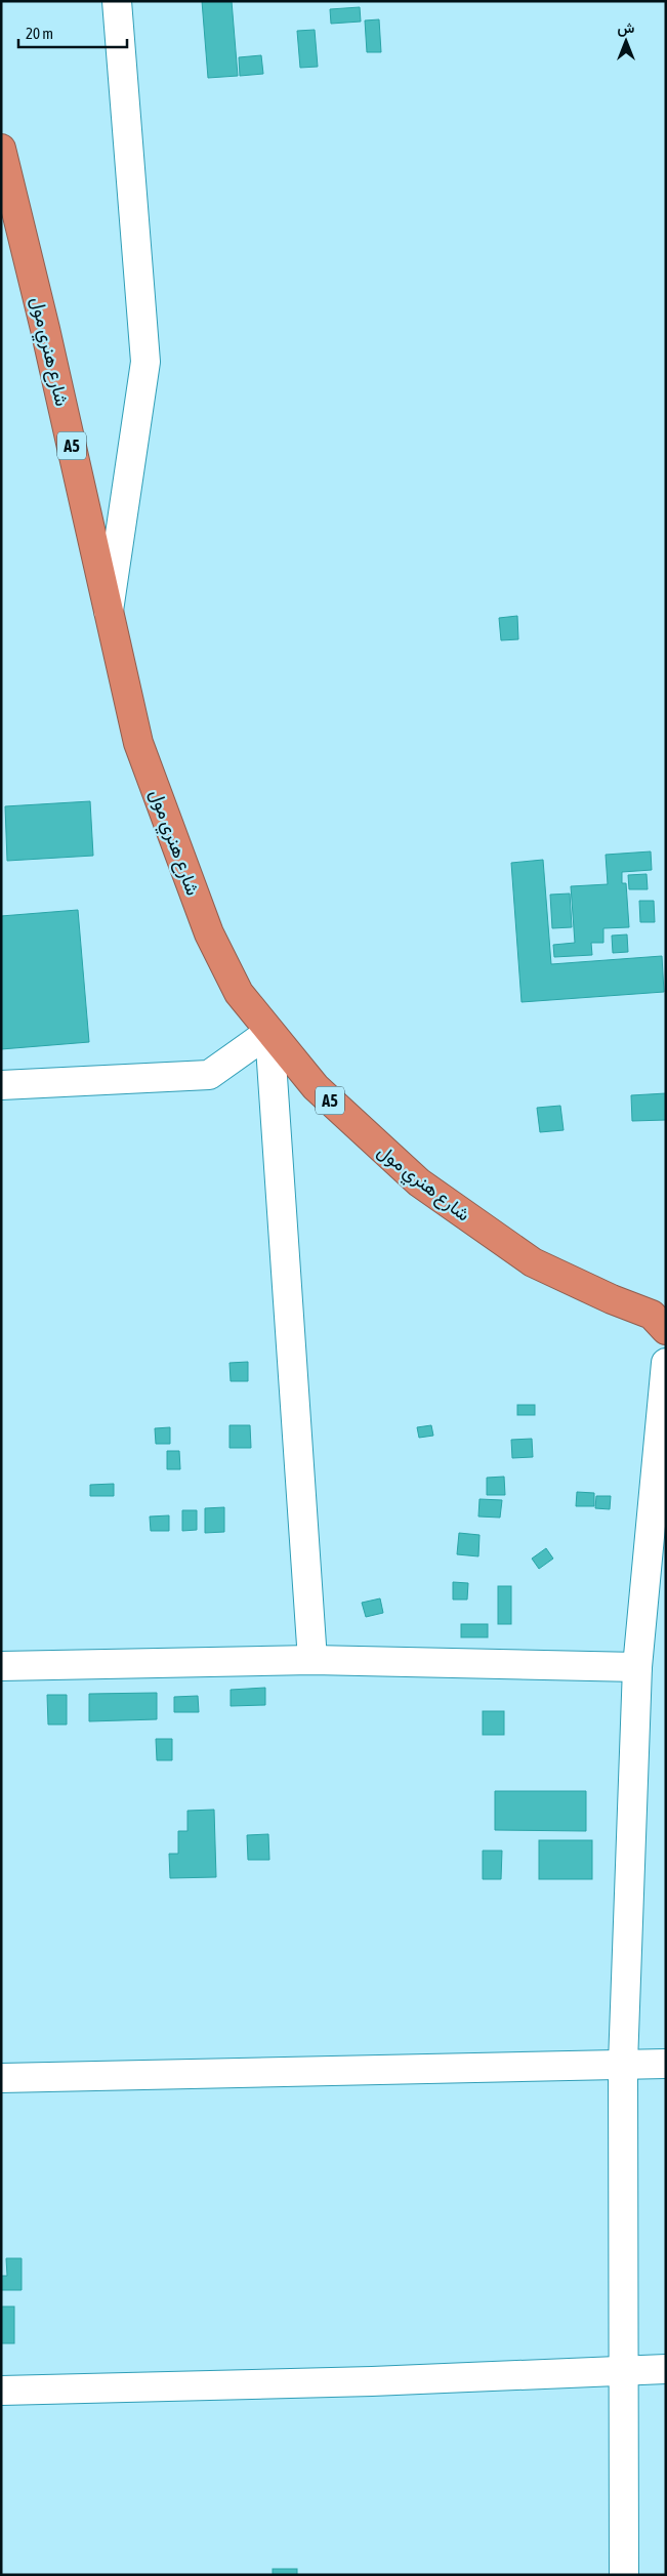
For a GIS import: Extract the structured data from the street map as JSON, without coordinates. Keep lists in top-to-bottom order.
{
  "streets": {
    "highway": ["شارع هنري مول", "A5"]
  },
  "scale_bar": "20 m",
  "north": "top"
}
